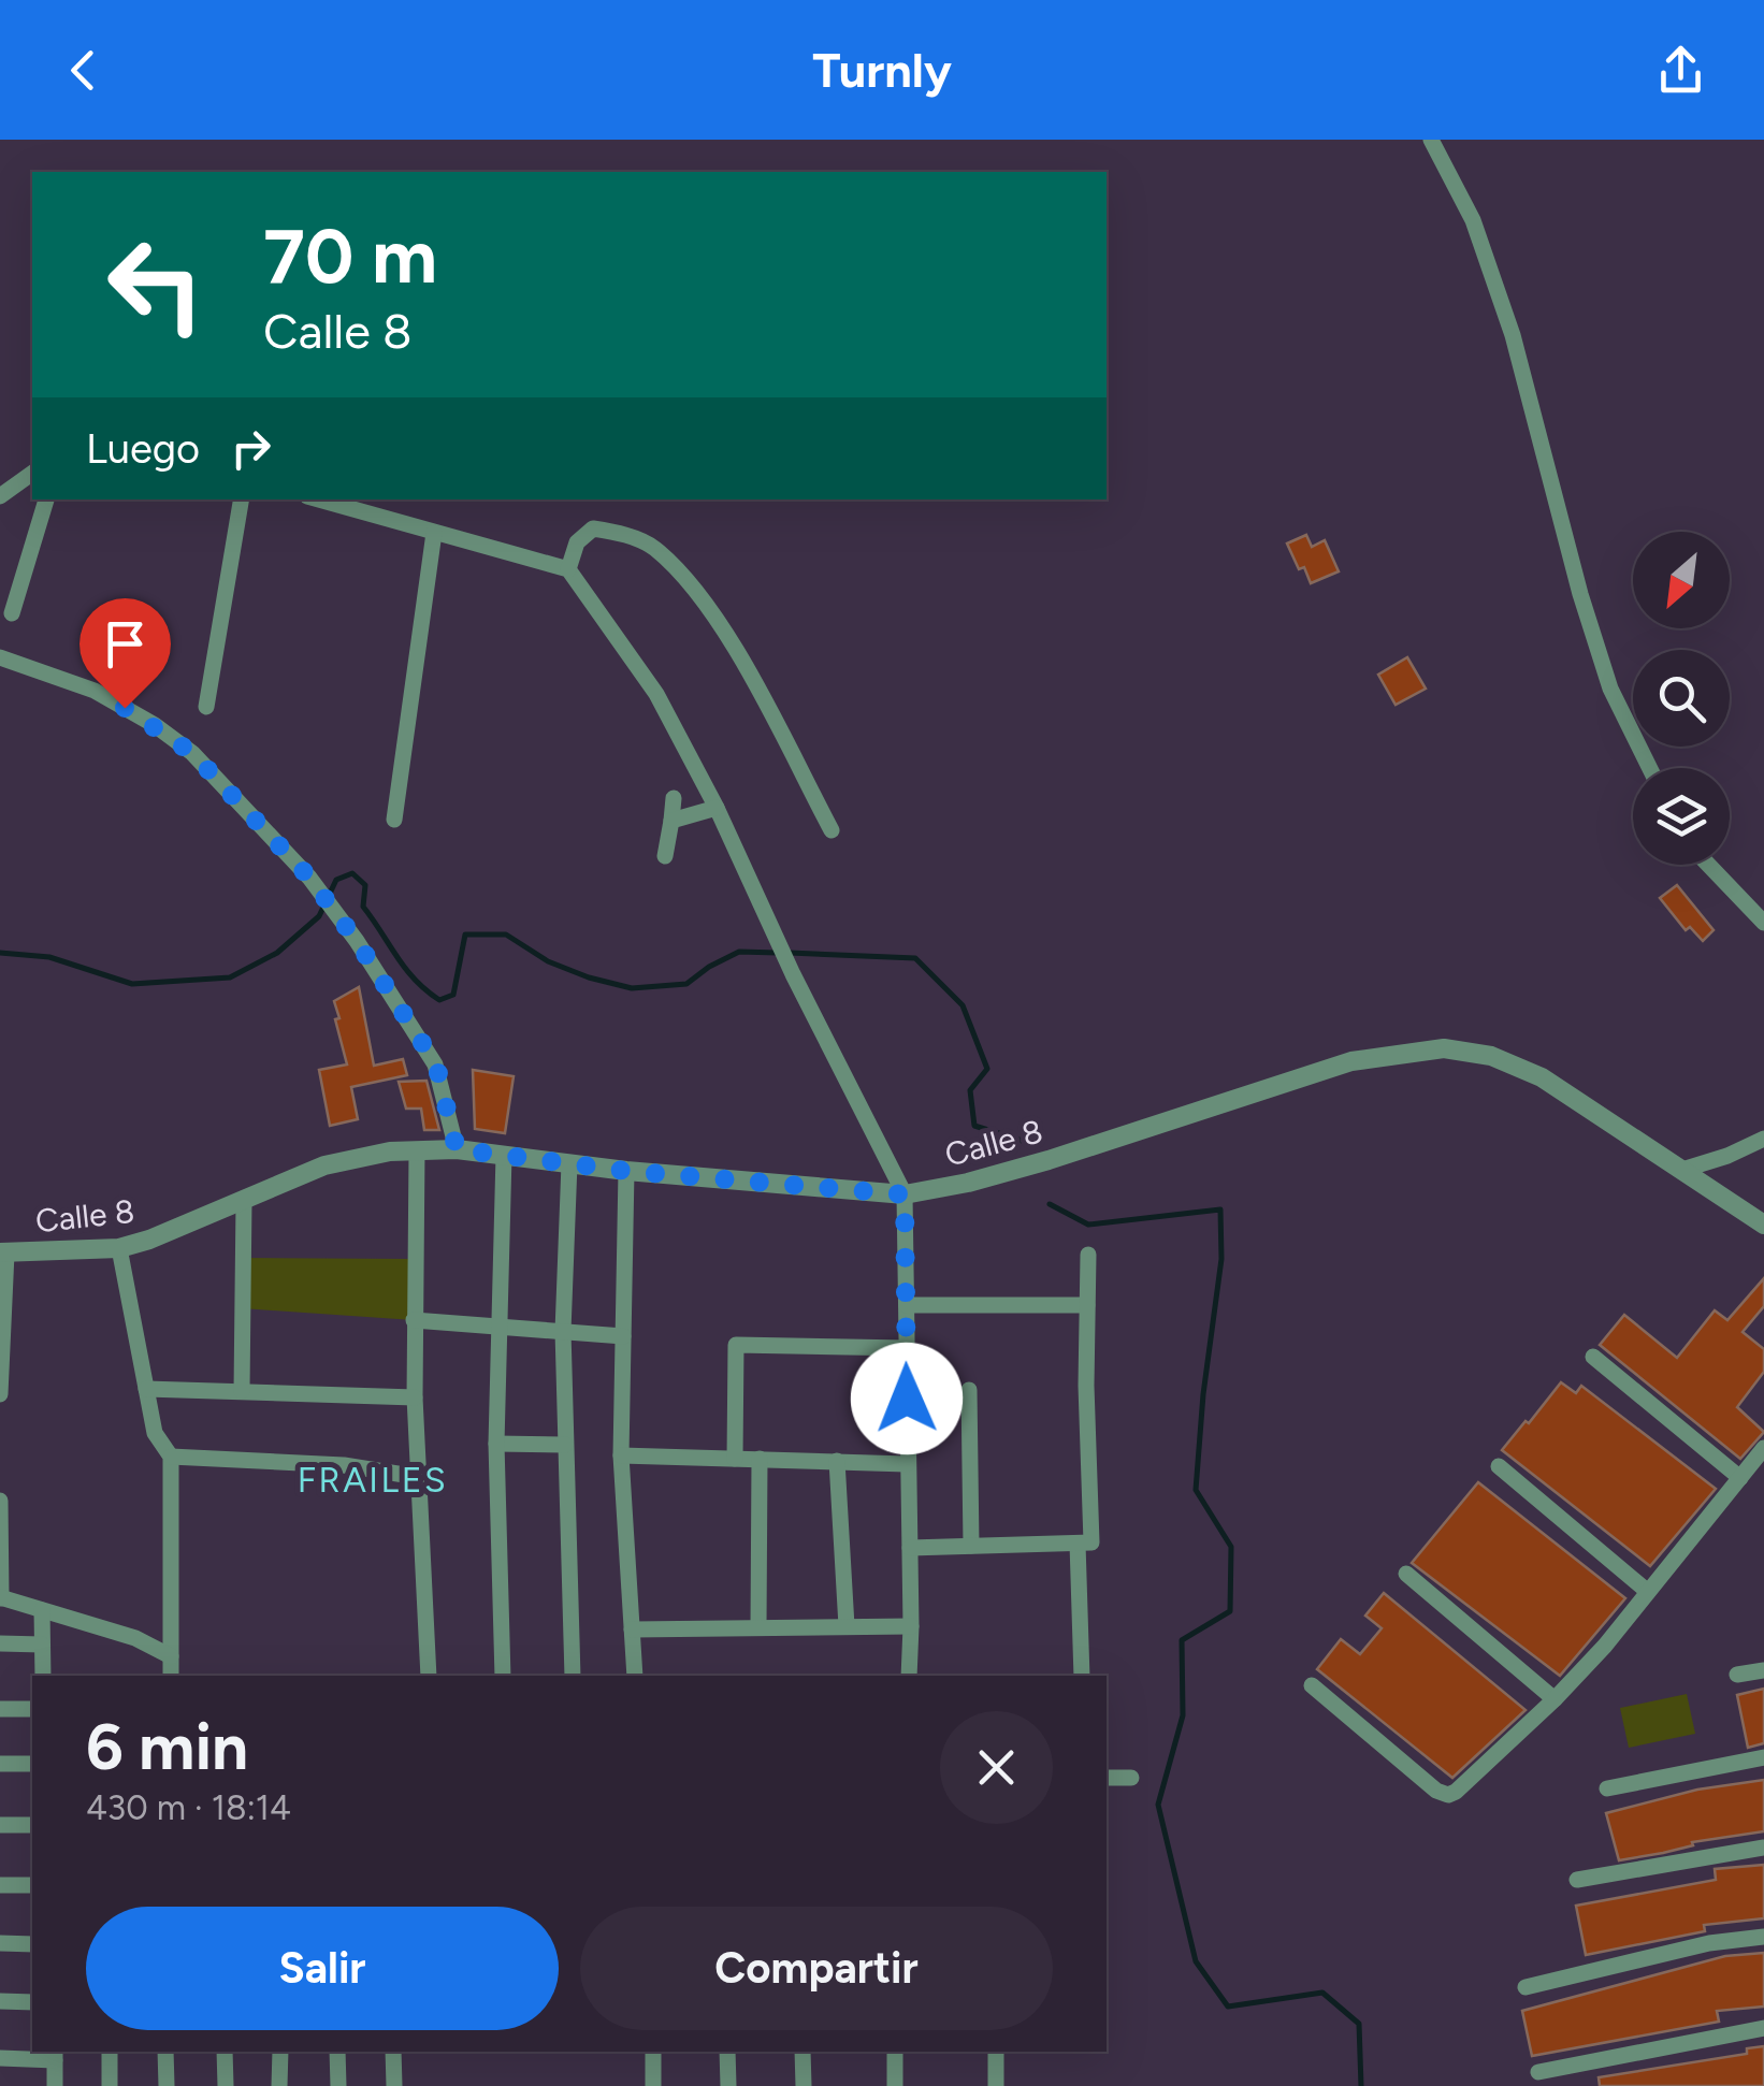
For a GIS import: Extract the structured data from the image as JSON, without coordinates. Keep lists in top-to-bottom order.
{
  "streets": {
    "street": ["Calle 8"]
  },
  "districts": ["FRAILES"],
  "north": "bottom left",
  "page": {
    "header": "Turnly",
    "turn": ["70 m", "Calle 8"],
    "then": "Luego",
    "heading": ["6 min", "430 m · 18:14"],
    "buttons": ["Salir", "Compartir"]
  }
}
